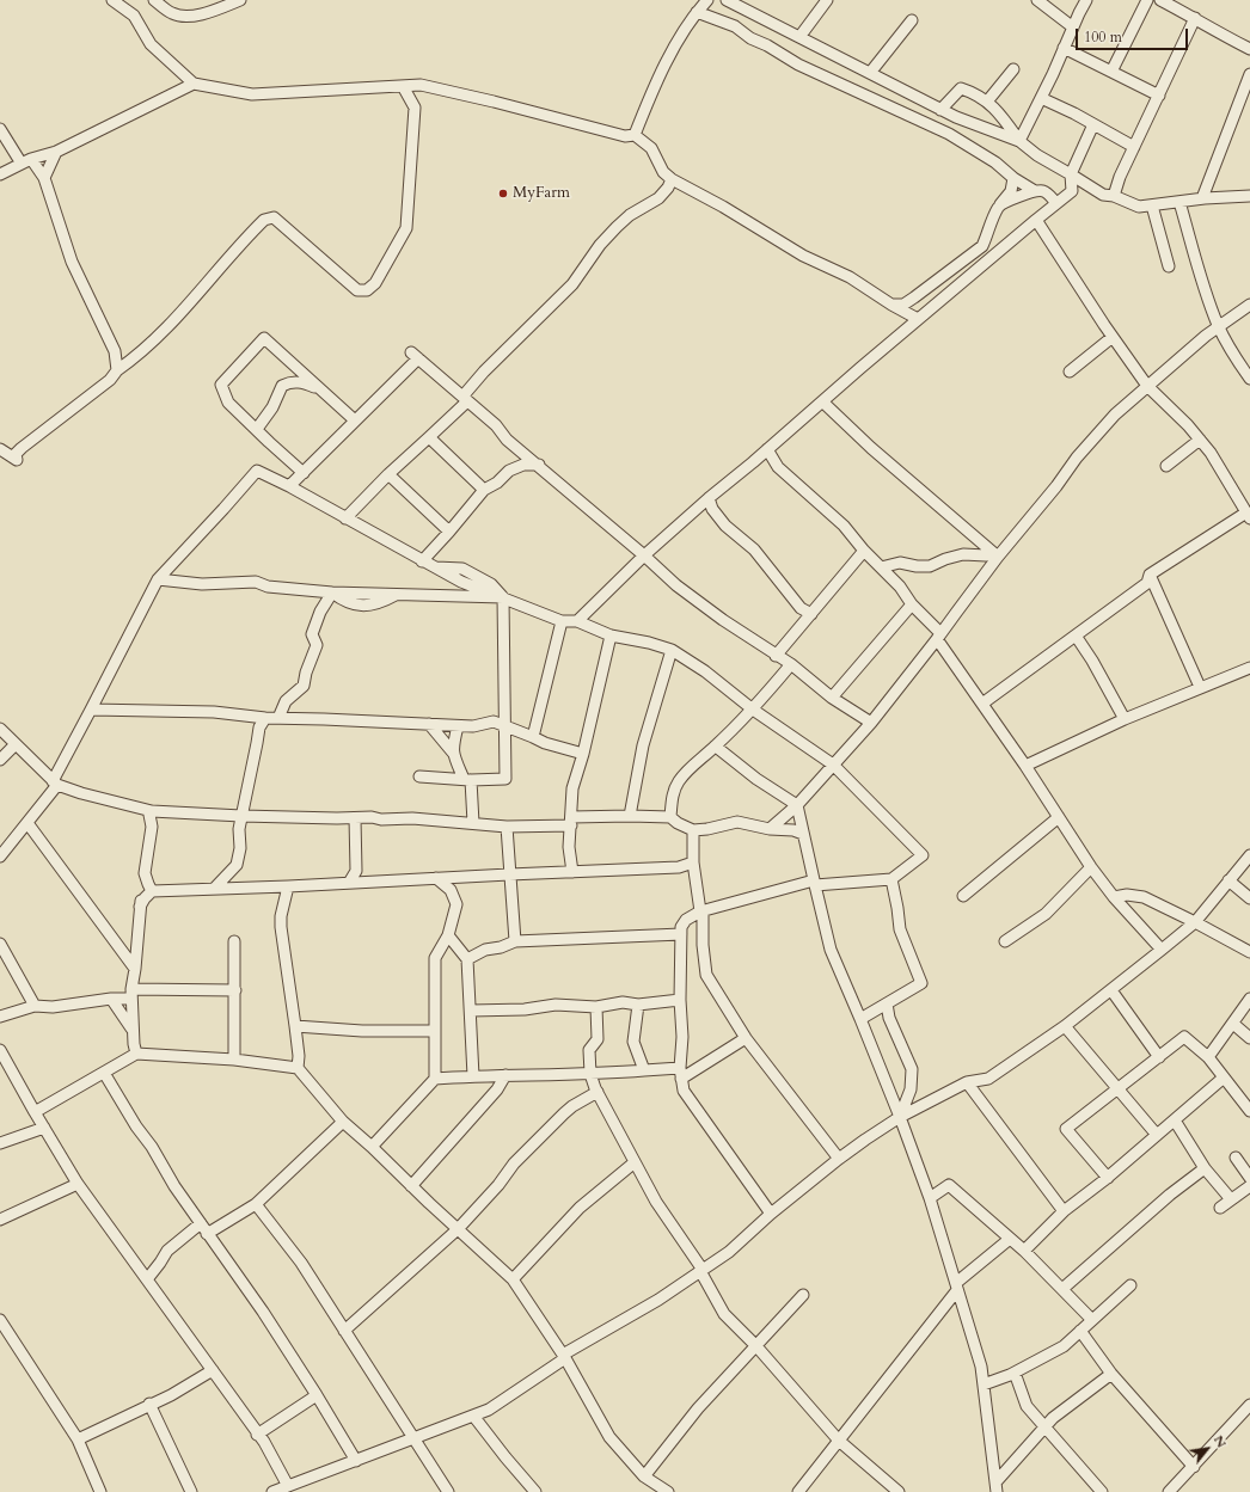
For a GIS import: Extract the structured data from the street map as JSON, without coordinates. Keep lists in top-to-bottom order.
{
  "places": ["MyFarm"],
  "scale_bar": "100 m",
  "north": "top right"
}
